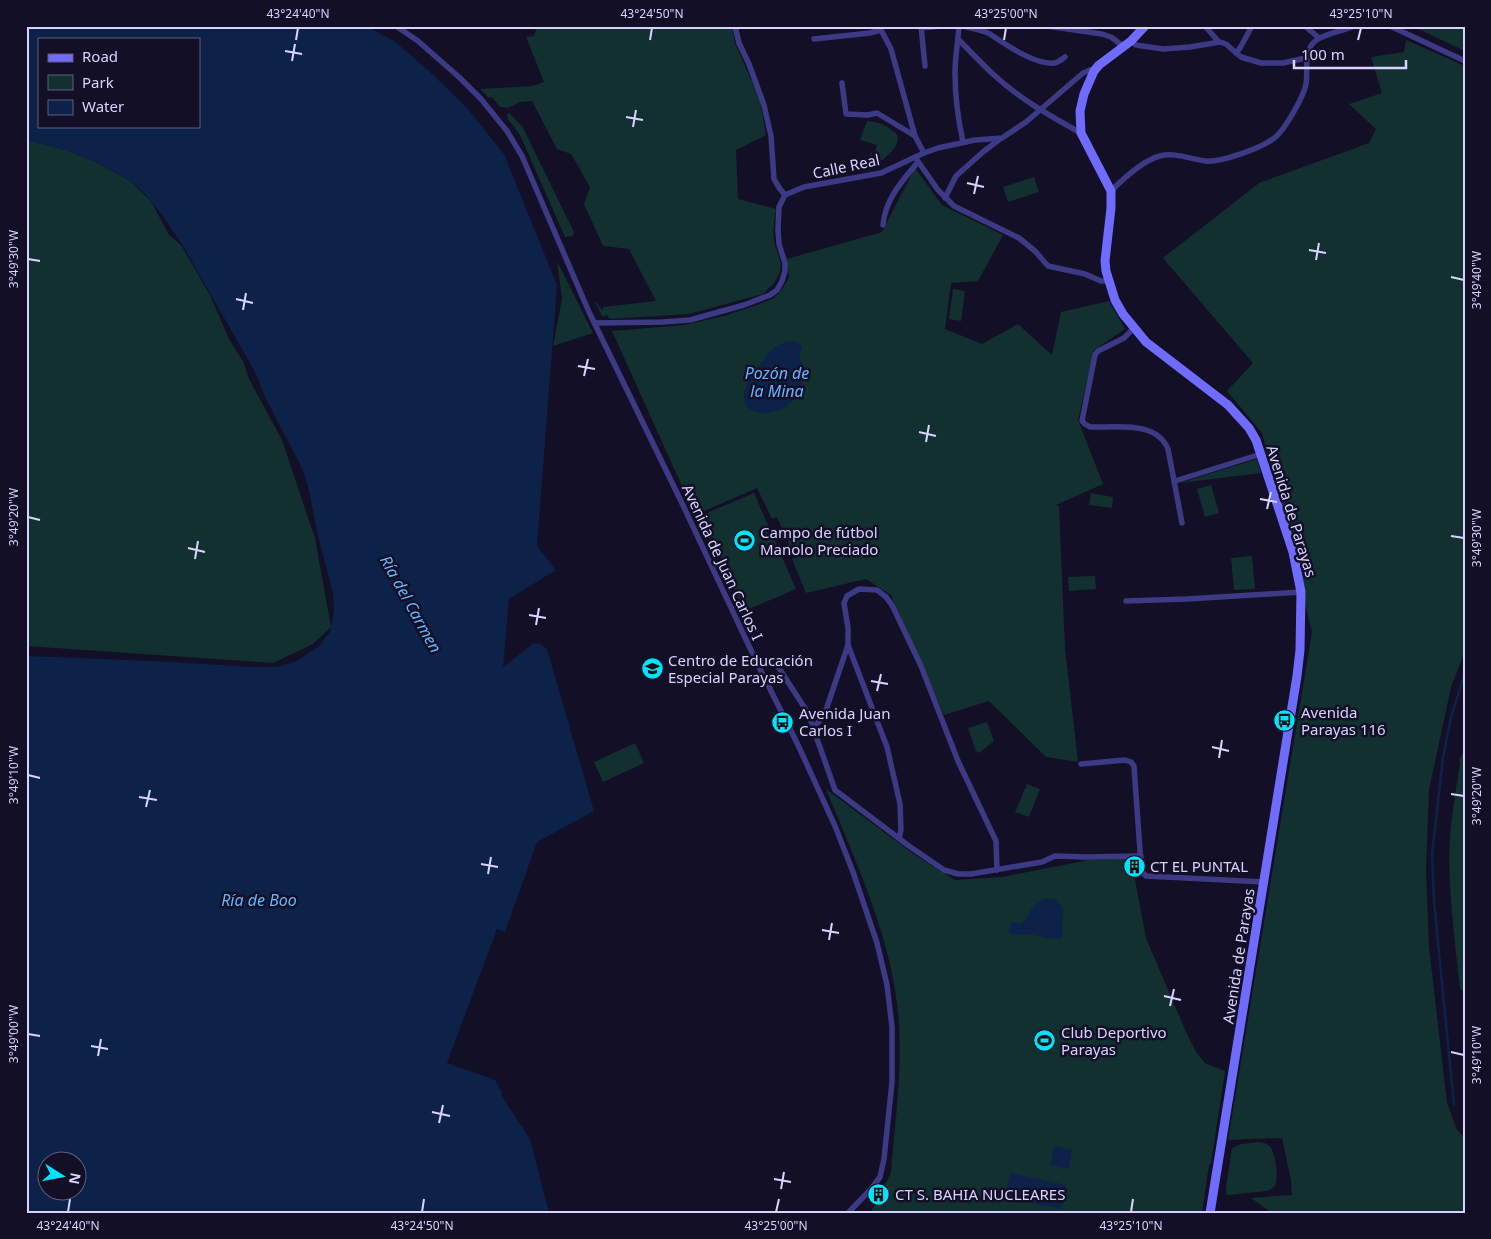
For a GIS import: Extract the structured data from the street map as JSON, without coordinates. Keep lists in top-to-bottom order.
{
  "streets": {
    "street": ["Calle Real", "Avenida de Parayas", "Avenida de Juan Carlos I"]
  },
  "crossings": [
    ["Calle Real", "Avenida de Parayas"]
  ],
  "water": ["Pozón de la Mina", "Ría del Carmen", "Ría de Boo"],
  "places": {
    "sports": ["Campo de fútbol Manolo Preciado", "Club Deportivo Parayas"],
    "school or university": ["Centro de Educación Especial Parayas"],
    "bus stop": ["Avenida Parayas 116", "Avenida Juan Carlos I"],
    "building": ["CT EL PUNTAL", "CT S. BAHIA NUCLEARES"]
  },
  "legend": ["Road", "Park", "Water"],
  "scale_bar": "100 m",
  "north": "right",
  "coordinates": [
    "43°24'40\"N",
    "43°24'50\"N",
    "43°25'00\"N",
    "43°25'10\"N",
    "3°49'30\"W",
    "3°49'40\"W",
    "3°49'20\"W",
    "3°49'10\"W",
    "3°49'00\"W"
  ]
}
